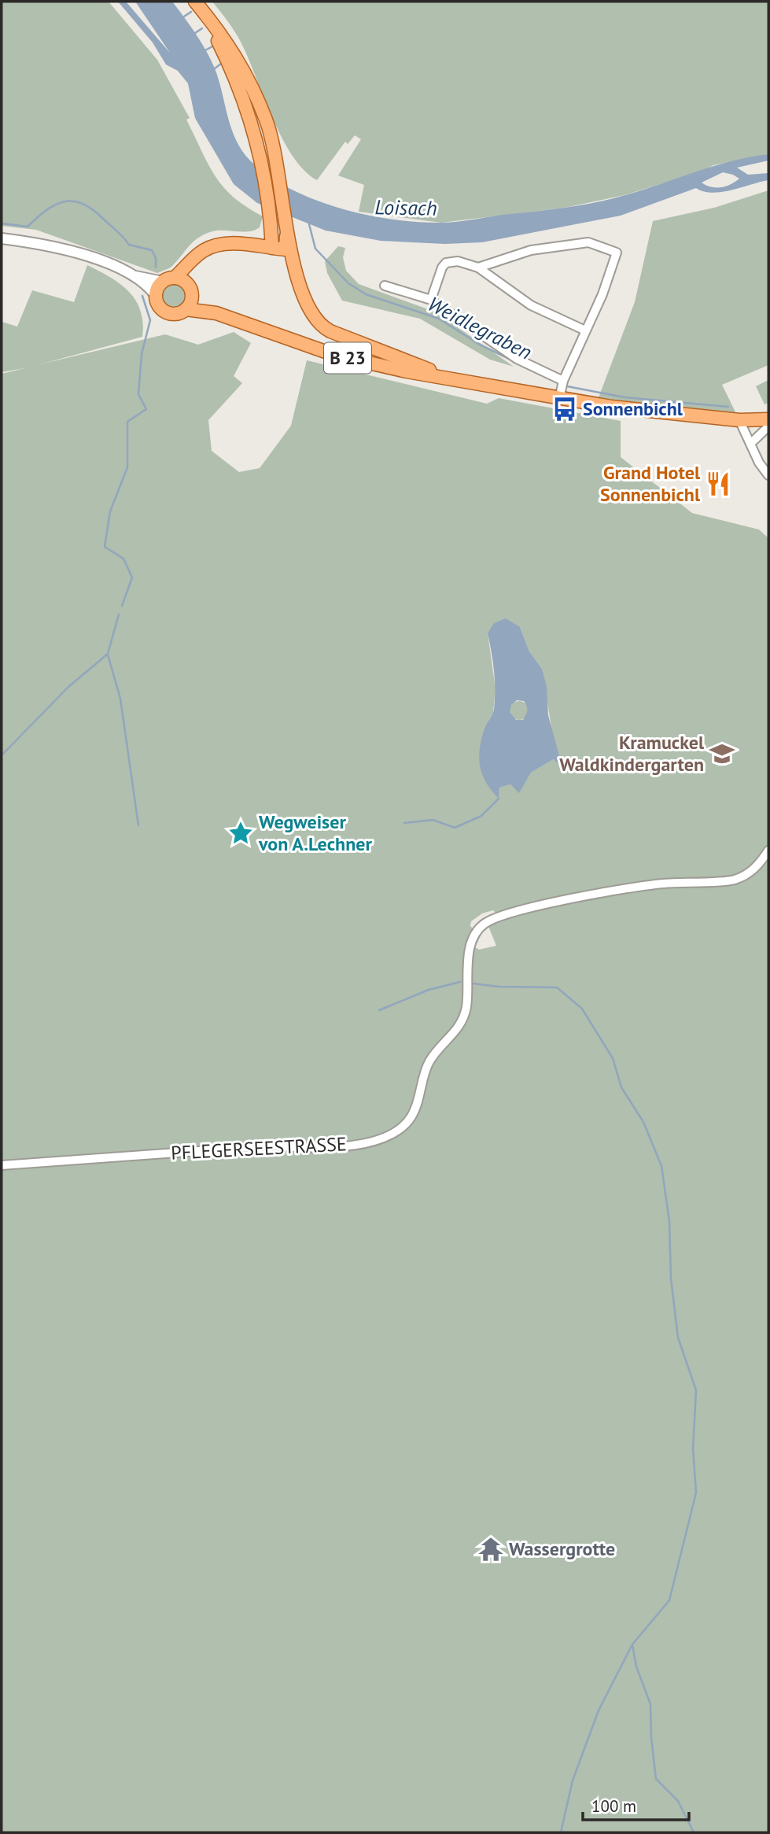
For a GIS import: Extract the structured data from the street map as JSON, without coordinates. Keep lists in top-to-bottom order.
{
  "streets": {
    "main road": ["B 23"],
    "street": ["PFLEGERSEESTRASSE"]
  },
  "water": ["Loisach", "Weidlegraben"],
  "places": {
    "bus stop": ["Sonnenbichl"],
    "restaurant": ["Grand Hotel Sonnenbichl"],
    "school or university": ["Kramuckel Waldkindergarten"],
    "place": ["Wegweiser von A.Lechner"],
    "temple": ["Wassergrotte"]
  },
  "scale_bar": "100 m"
}
